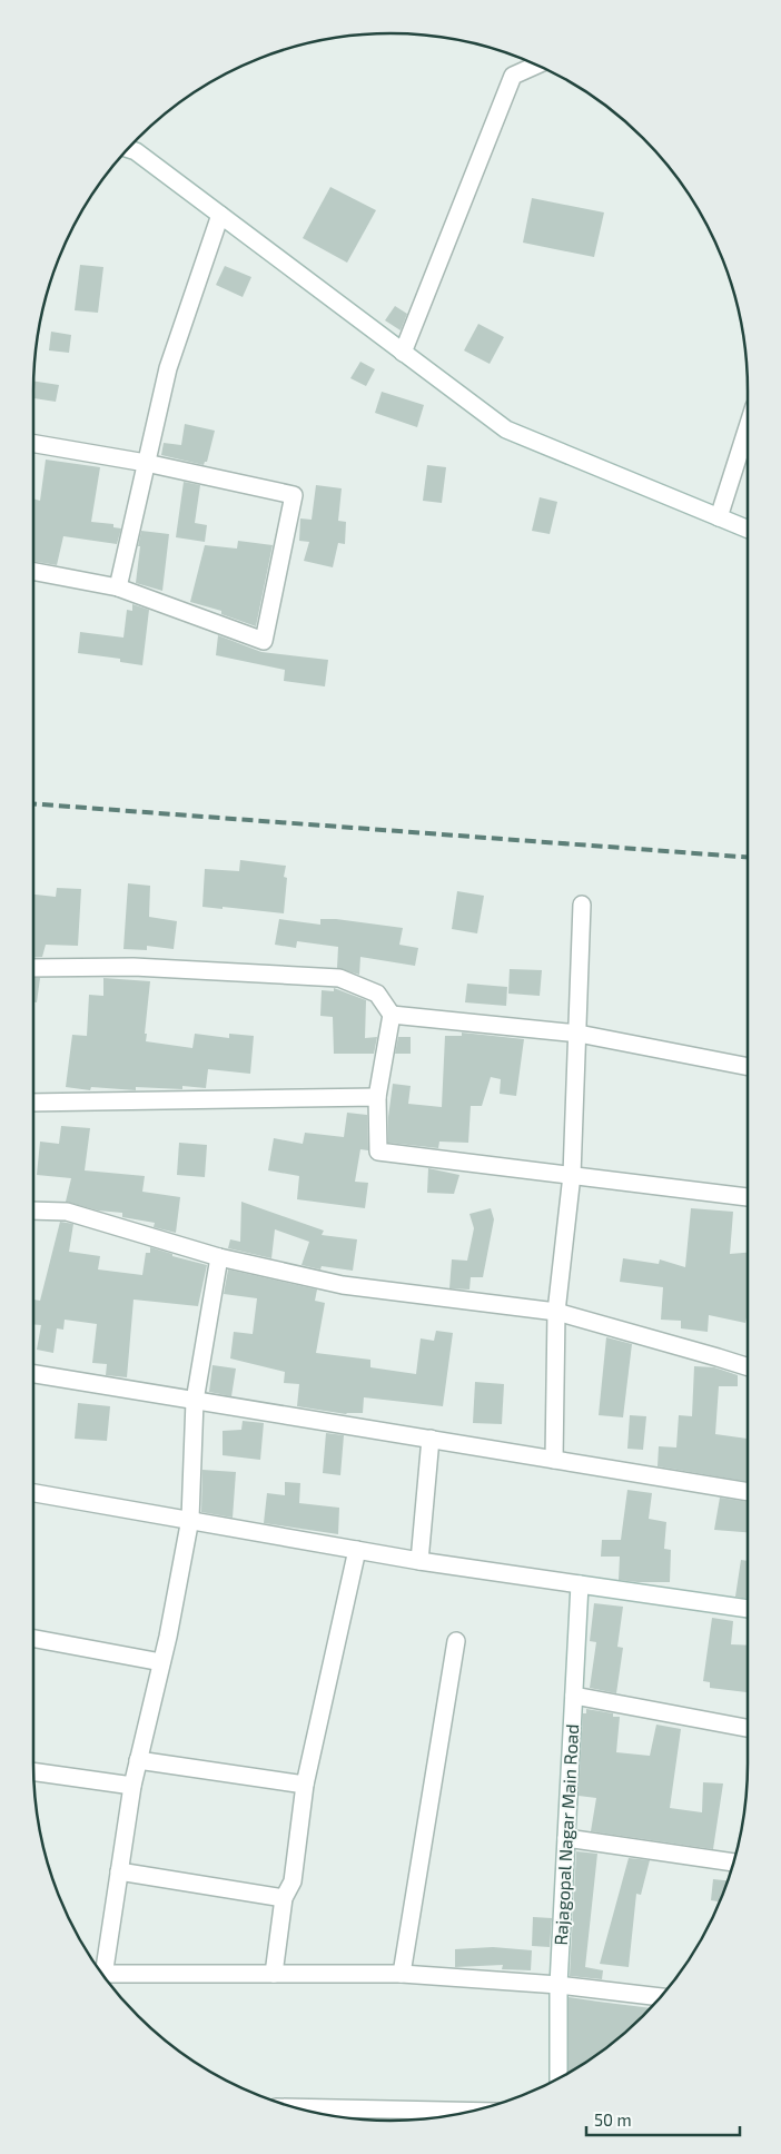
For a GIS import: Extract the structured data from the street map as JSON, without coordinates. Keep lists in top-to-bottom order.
{
  "streets": {
    "street": ["Rajagopal Nagar Main Road"]
  },
  "scale_bar": "50 m"
}
